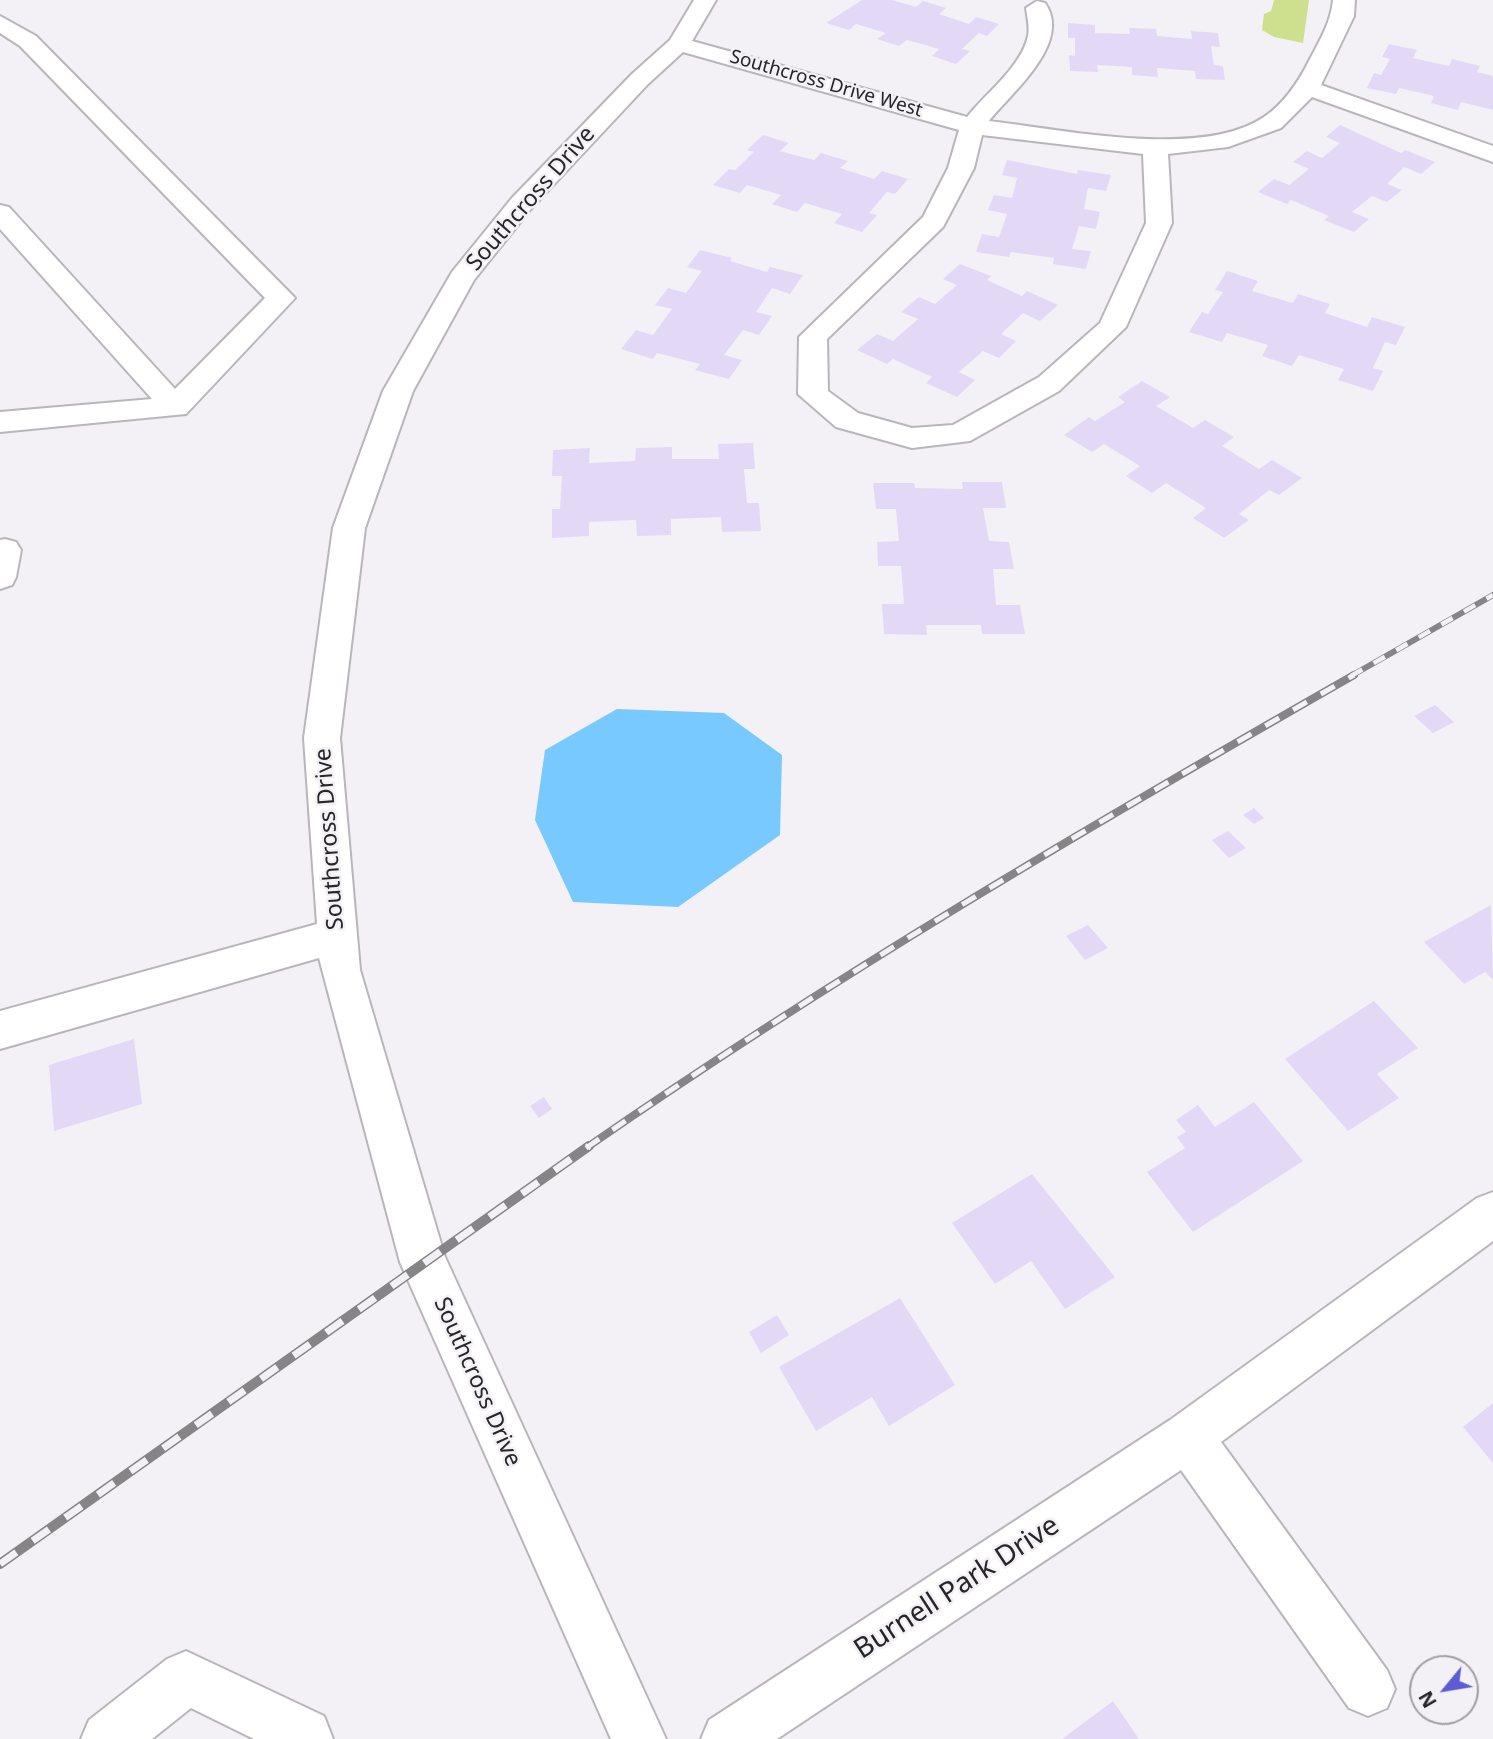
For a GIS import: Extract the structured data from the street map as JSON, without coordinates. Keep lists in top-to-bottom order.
{
  "streets": {
    "street": ["Southcross Drive West", "Southcross Drive", "Burnell Park Drive"]
  },
  "crossings": [
    ["Southcross Drive West", "Southcross Drive"]
  ],
  "north": "bottom left"
}
